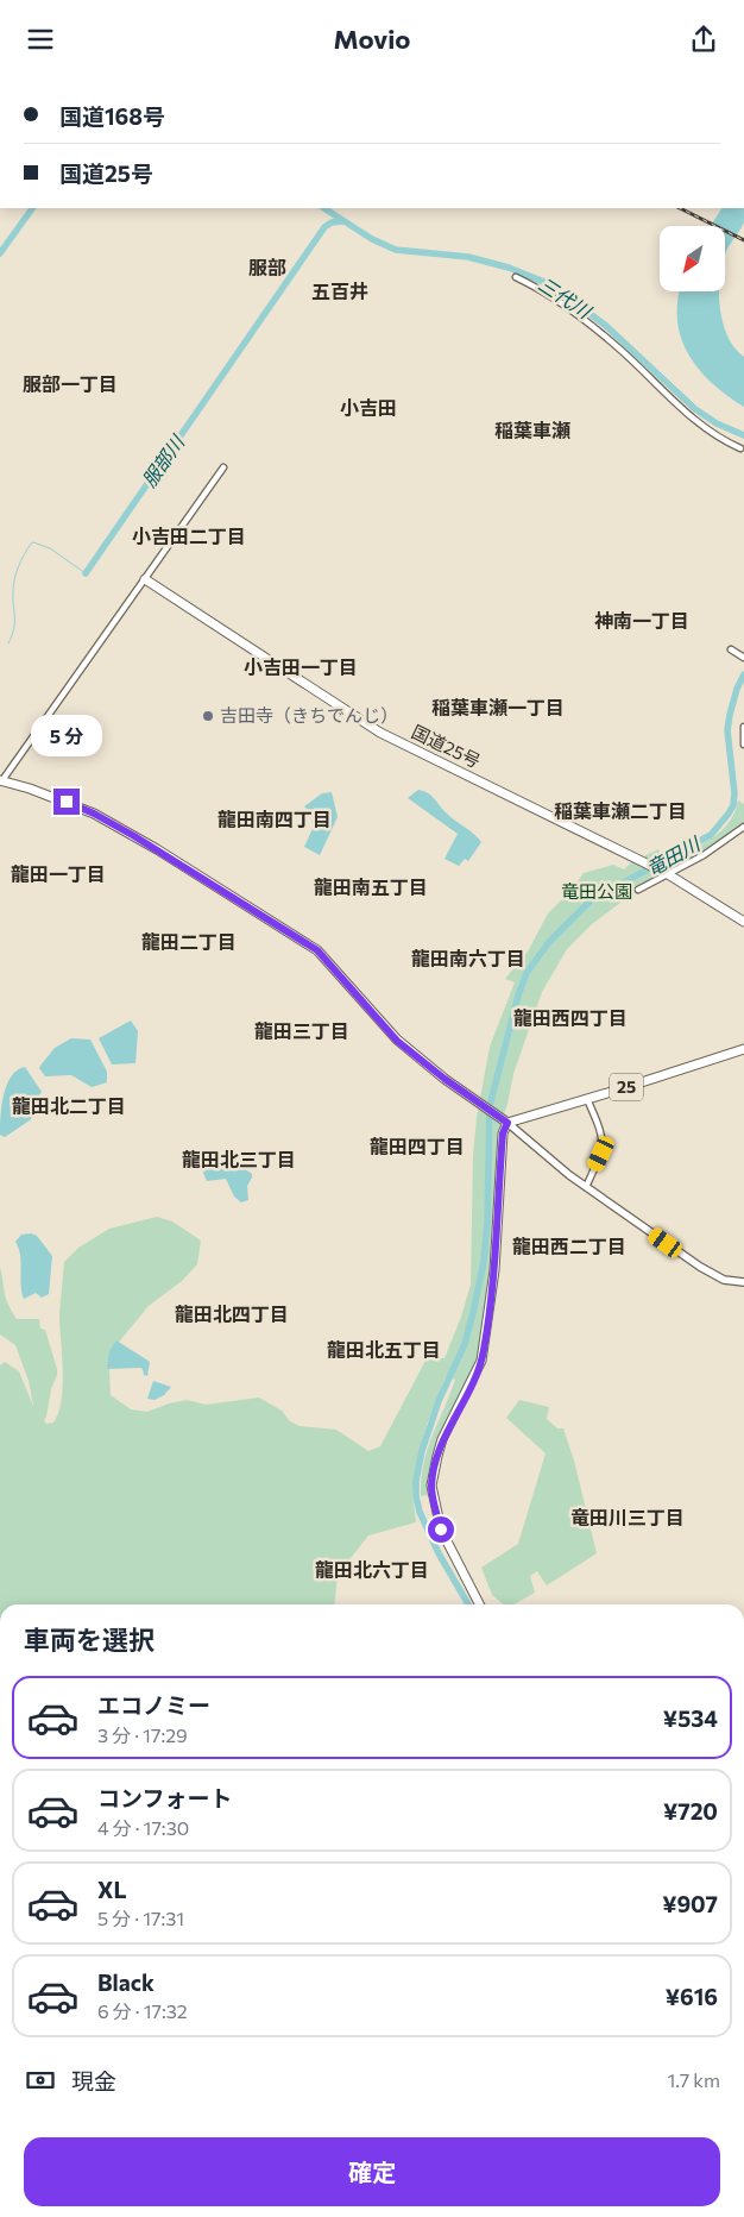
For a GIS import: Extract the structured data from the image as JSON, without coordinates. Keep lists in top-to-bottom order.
{
  "streets": {
    "highway": ["国道25号", "25"]
  },
  "districts": [
    "服部",
    "五百井",
    "服部一丁目",
    "小吉田",
    "稲葉車瀬",
    "小吉田二丁目",
    "神南一丁目",
    "小吉田一丁目",
    "稲葉車瀬一丁目",
    "稲葉車瀬二丁目",
    "龍田南四丁目",
    "龍田一丁目",
    "龍田南五丁目",
    "龍田二丁目",
    "龍田南六丁目",
    "龍田西四丁目",
    "龍田三丁目",
    "龍田北二丁目",
    "龍田四丁目",
    "龍田北三丁目",
    "龍田西二丁目",
    "龍田北四丁目",
    "龍田北五丁目",
    "竜田川三丁目",
    "龍田北六丁目"
  ],
  "water": ["三代川", "服部川", "竜田川"],
  "parks": ["竜田公園"],
  "places": ["吉田寺（きちでんじ）"],
  "north": "bottom left",
  "page": {
    "header": "Movio",
    "banner": ["国道168号", "国道25号"],
    "bubble": "5 分",
    "heading": "車両を選択",
    "list": [
      {
        "name": "エコノミー",
        "note": "3 分 · 17:29",
        "value": "¥534"
      },
      {
        "name": "コンフォート",
        "note": "4 分 · 17:30",
        "value": "¥720"
      },
      {
        "name": "XL",
        "note": "5 分 · 17:31",
        "value": "¥907"
      },
      {
        "name": "Black",
        "note": "6 分 · 17:32",
        "value": "¥616"
      }
    ],
    "pay": ["現金", "1.7 km"],
    "buttons": "確定"
  }
}
